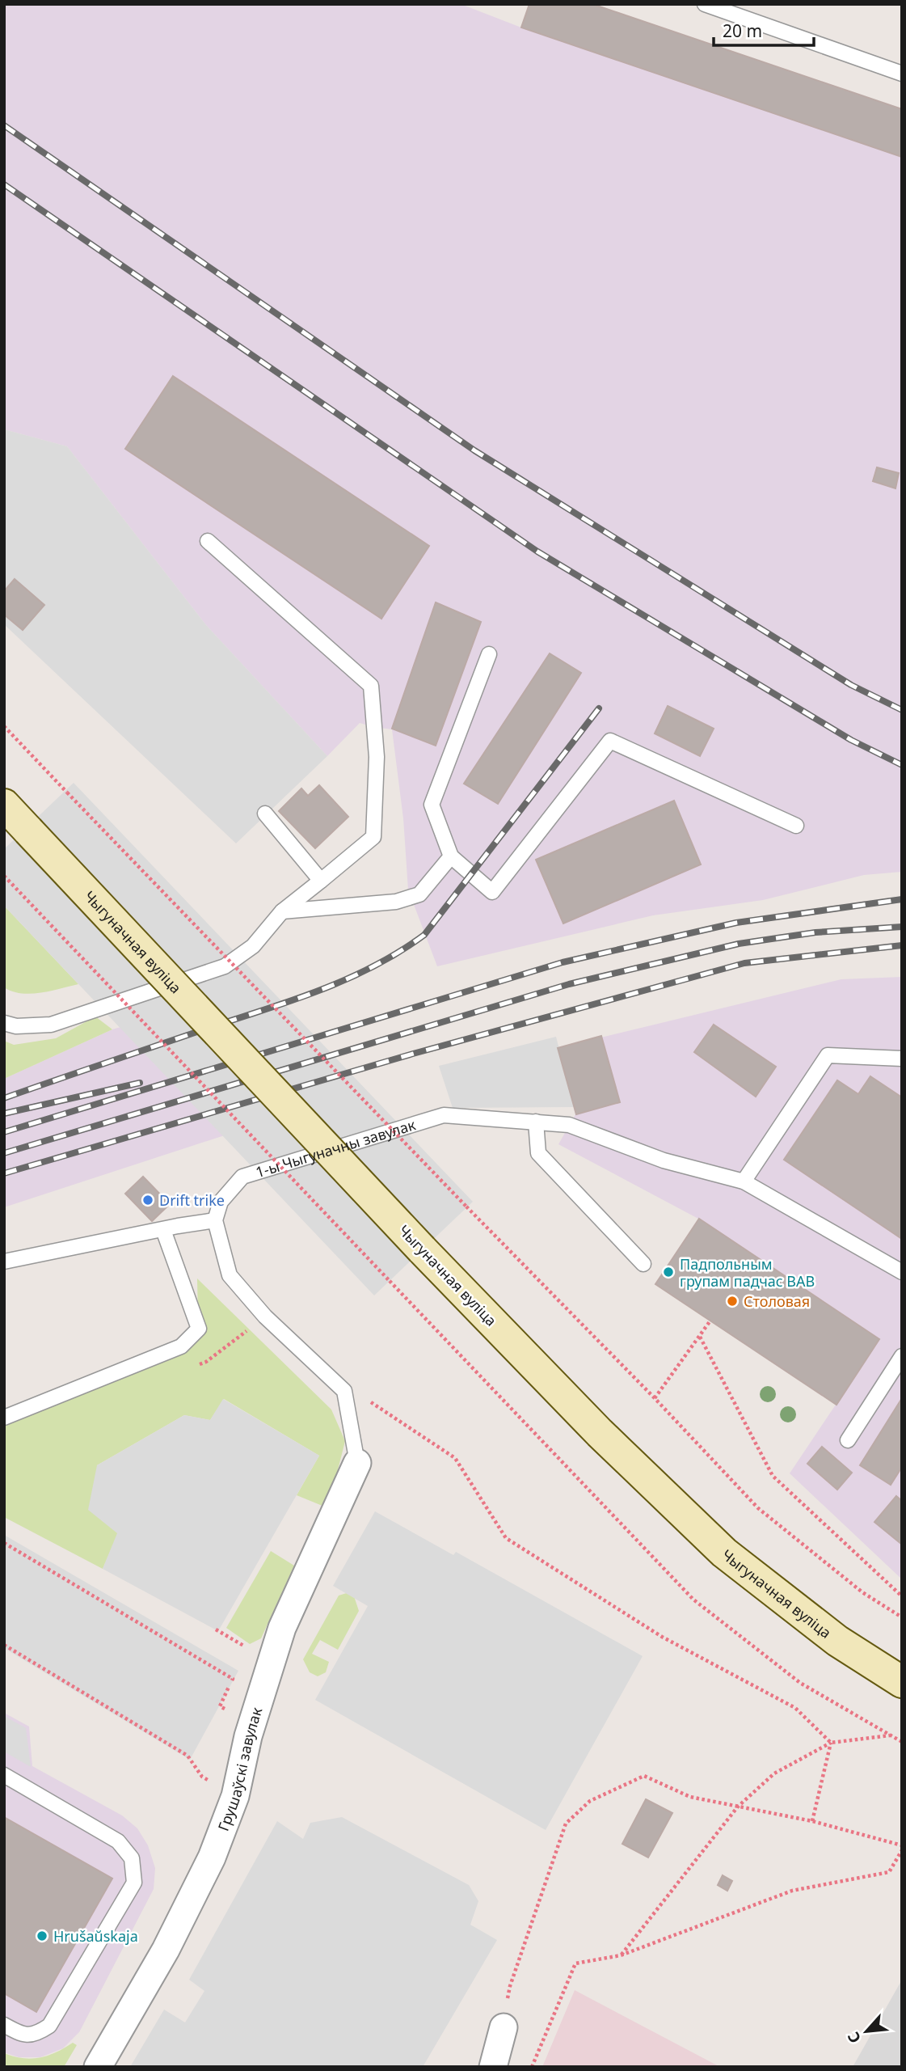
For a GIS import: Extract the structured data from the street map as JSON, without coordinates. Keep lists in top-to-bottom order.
{
  "streets": {
    "main road": ["Чыгуначная вуліца"],
    "street": ["Грушаўскі завулак"],
    "lane": ["1-ы Чыгуначны завулак"]
  },
  "places": [
    "Drift trike",
    "Падпольным групам падчас ВАВ",
    "Столовая",
    "Hrušaŭskaja"
  ],
  "scale_bar": "20 m",
  "north": "bottom left"
}
